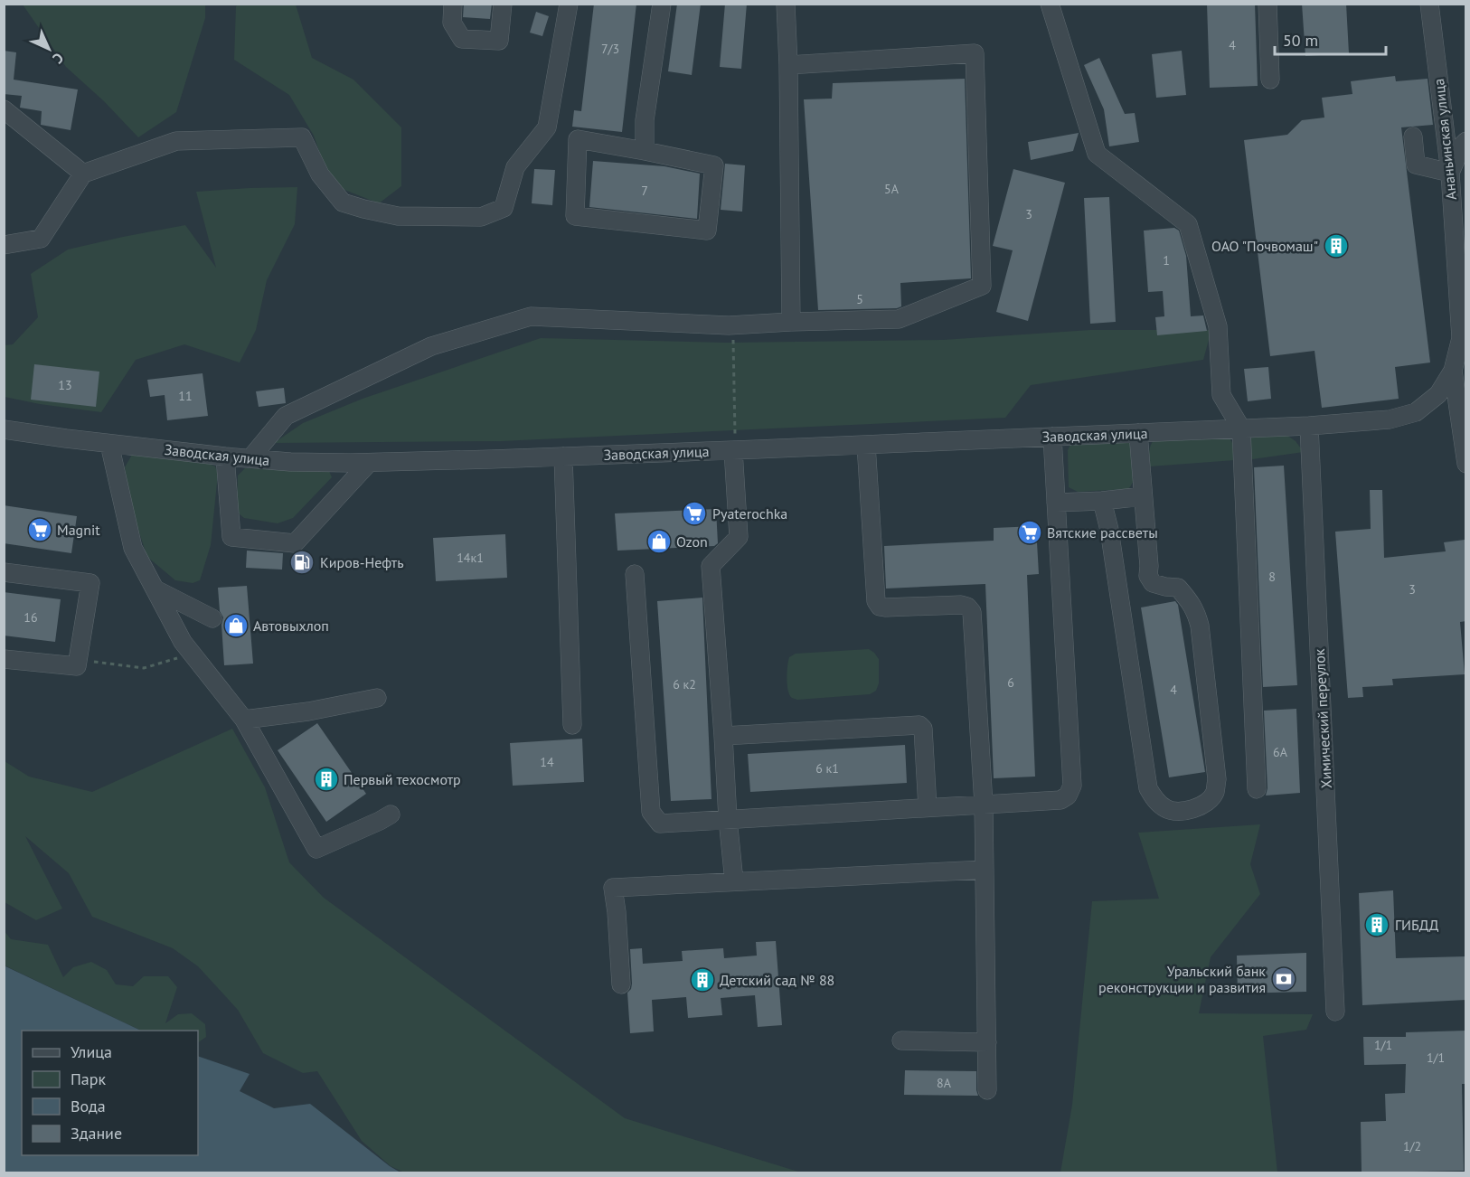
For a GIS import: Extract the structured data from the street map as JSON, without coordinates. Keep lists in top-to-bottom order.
{
  "streets": {
    "street": ["Ананьинская улица", "Заводская улица", "Химический переулок"]
  },
  "crossings": [
    ["Ананьинская улица", "Заводская улица"],
    ["Ананьинская улица", "Химический переулок"],
    ["Заводская улица", "Химический переулок"]
  ],
  "places": {
    "building": [
      "ОАО \"Почвомаш\"",
      "Первый техосмотр",
      "ГИБДД",
      "Детский сад № 88"
    ],
    "supermarket": ["Pyaterochka", "Magnit", "Вятские рассветы"],
    "shop": ["Ozon", "Автовыхлоп"],
    "fuel station": ["Киров-Нефть"],
    "bank": ["Уральский банк реконструкции и развития"]
  },
  "house_numbers": [
    "4",
    "7/3",
    "5А",
    "7",
    "3",
    "1",
    "5",
    "13",
    "11",
    "14к1",
    "8",
    "3",
    "16",
    "6",
    "6 к2",
    "4",
    "6А",
    "14",
    "6 к1",
    "1/1",
    "1/1",
    "8А",
    "1/2"
  ],
  "legend": [
    "Улица",
    "Парк",
    "Вода",
    "Здание"
  ],
  "scale_bar": "50 m",
  "north": "bottom right"
}
